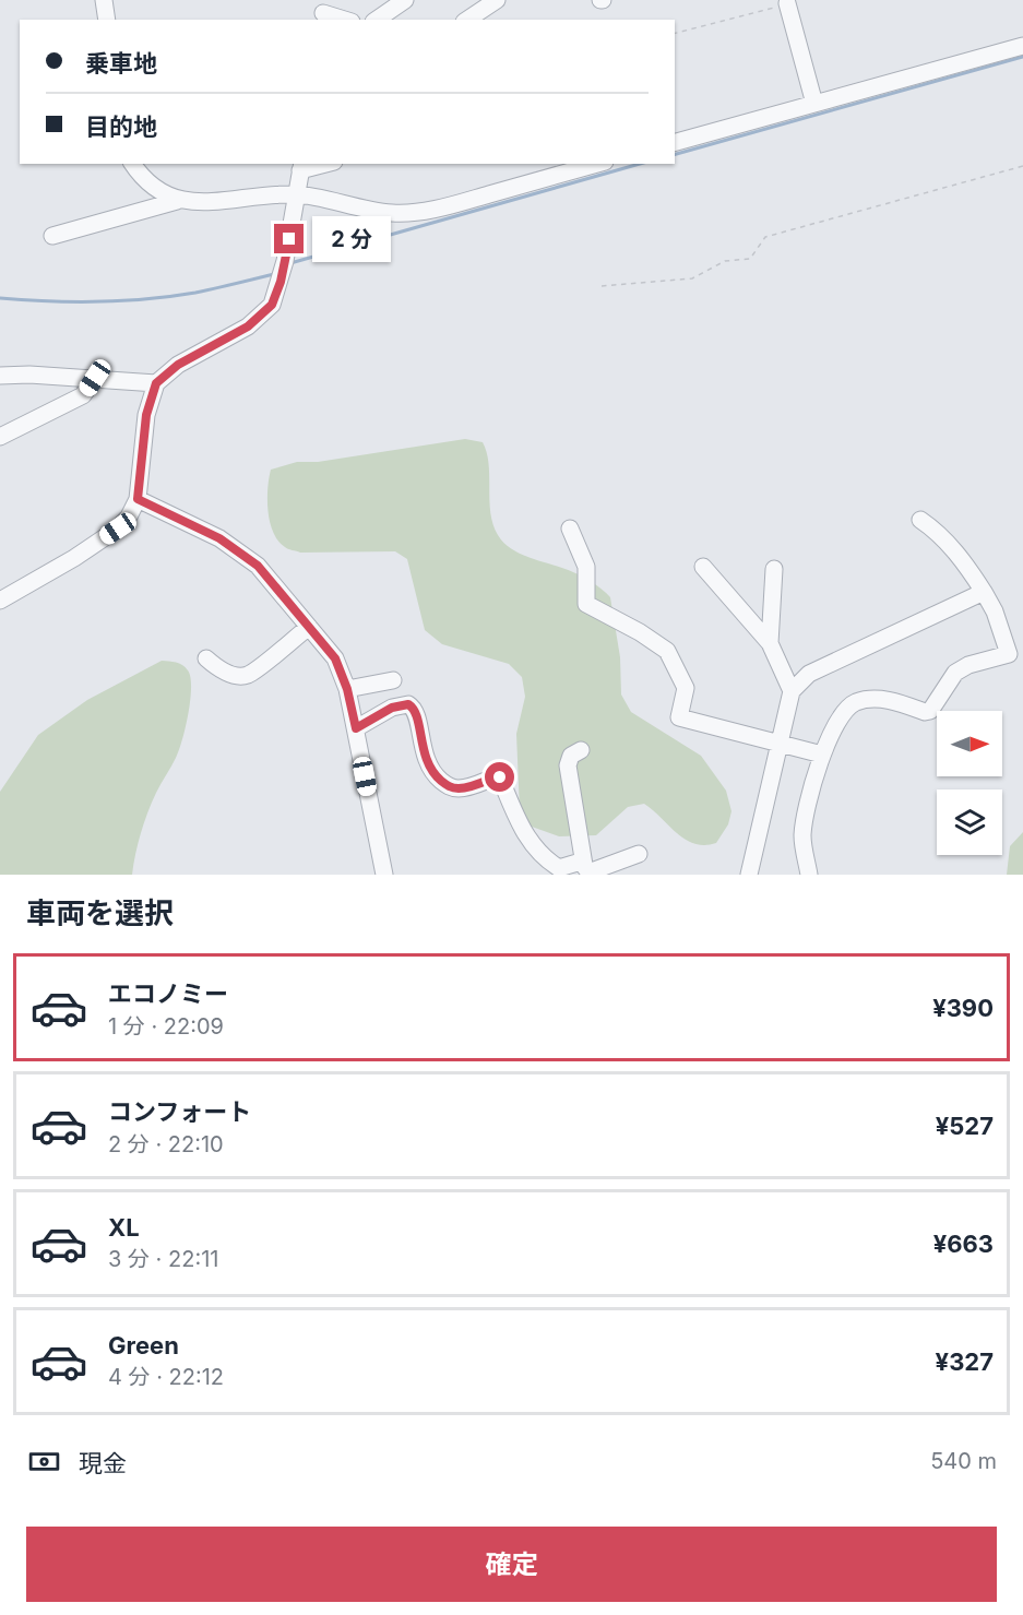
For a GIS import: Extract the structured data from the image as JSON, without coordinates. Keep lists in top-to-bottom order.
{
  "north": "right",
  "page": {
    "banner": ["乗車地", "目的地"],
    "bubble": "2 分",
    "heading": "車両を選択",
    "list": [
      {
        "name": "エコノミー",
        "note": "1 分 · 22:09",
        "value": "¥390"
      },
      {
        "name": "コンフォート",
        "note": "2 分 · 22:10",
        "value": "¥527"
      },
      {
        "name": "XL",
        "note": "3 分 · 22:11",
        "value": "¥663"
      },
      {
        "name": "Green",
        "note": "4 分 · 22:12",
        "value": "¥327"
      }
    ],
    "pay": ["現金", "540 m"],
    "buttons": "確定"
  }
}
